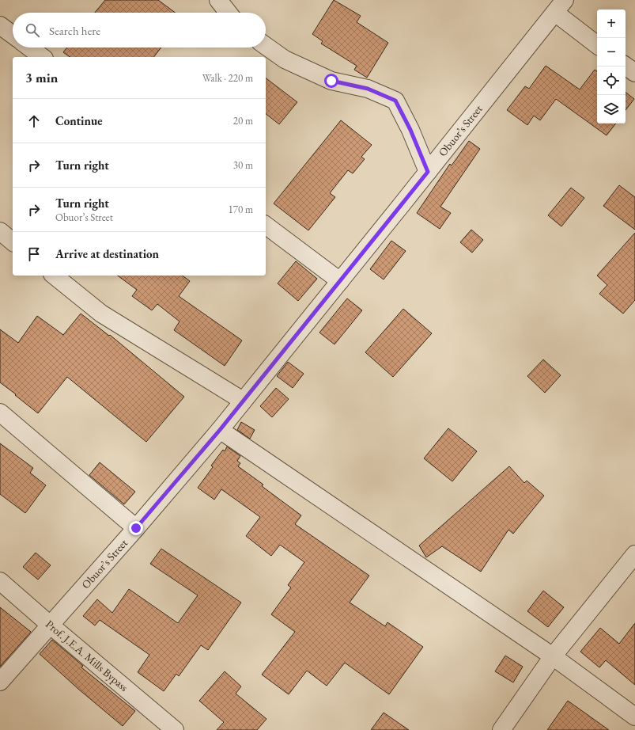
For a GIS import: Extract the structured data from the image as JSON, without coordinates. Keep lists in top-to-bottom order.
{
  "streets": {
    "street": ["Obuor’s Street", "Prof. J.E.A. Mills Bypass"]
  },
  "crossings": [
    ["Obuor’s Street", "Prof. J.E.A. Mills Bypass"]
  ],
  "page": {
    "map_buttons": ["+", "−"],
    "search": "Search here",
    "heading": ["3 min", "Walk · 220 m"],
    "list": [
      ["Continue", "20 m"],
      ["Turn right", "30 m"],
      ["Turn right", "Obuor’s Street", "170 m"],
      "Arrive at destination"
    ]
  }
}
